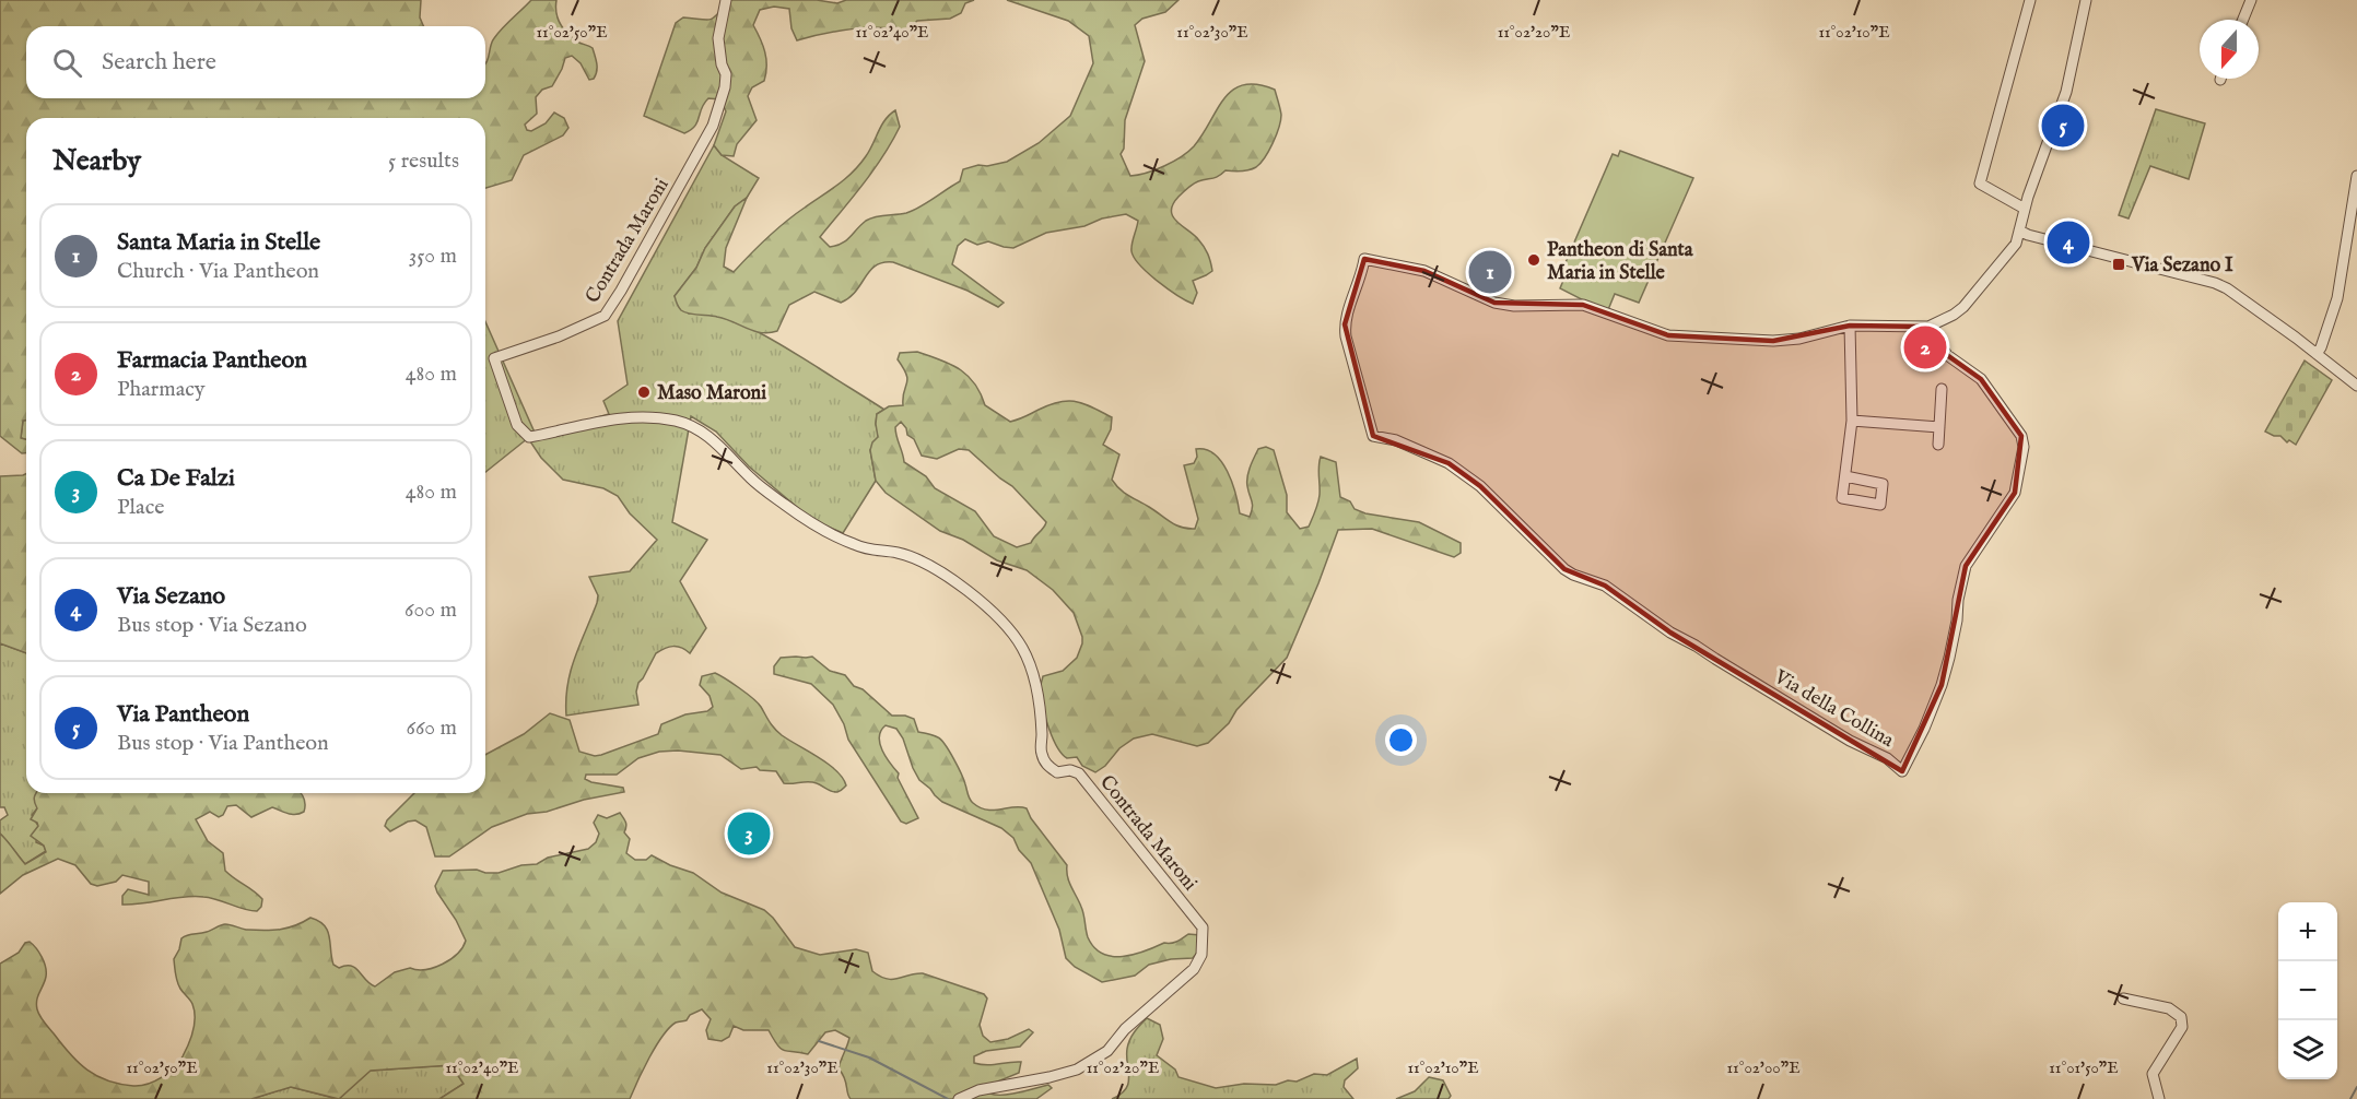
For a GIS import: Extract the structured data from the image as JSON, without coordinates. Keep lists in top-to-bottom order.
{
  "streets": {
    "street": ["Contrada Maroni", "Via della Collina"]
  },
  "places": {
    "other": ["Pantheon di Santa Maria in Stelle", "Maso Maroni"],
    "transit": ["Via Sezano I"]
  },
  "north": "bottom",
  "page": {
    "search": "Search here",
    "pins": [
      "5",
      "4",
      "1",
      "2",
      "3"
    ],
    "heading": ["Nearby", "5 results"],
    "list": [
      {
        "mark": "1",
        "name": "Santa Maria in Stelle",
        "note": "Church · Via Pantheon",
        "value": "350 m"
      },
      {
        "mark": "2",
        "name": "Farmacia Pantheon",
        "note": "Pharmacy",
        "value": "480 m"
      },
      {
        "mark": "3",
        "name": "Ca De Falzi",
        "note": "Place",
        "value": "480 m"
      },
      {
        "mark": "4",
        "name": "Via Sezano",
        "note": "Bus stop · Via Sezano",
        "value": "600 m"
      },
      {
        "mark": "5",
        "name": "Via Pantheon",
        "note": "Bus stop · Via Pantheon",
        "value": "660 m"
      }
    ],
    "map_buttons": ["+", "−"]
  },
  "coordinates": [
    "11°02'50\"E",
    "11°02'40\"E",
    "11°02'20\"E",
    "11°02'10\"E",
    "11°02'30\"E",
    "11°02'00\"E",
    "11°01'50\"E"
  ]
}
